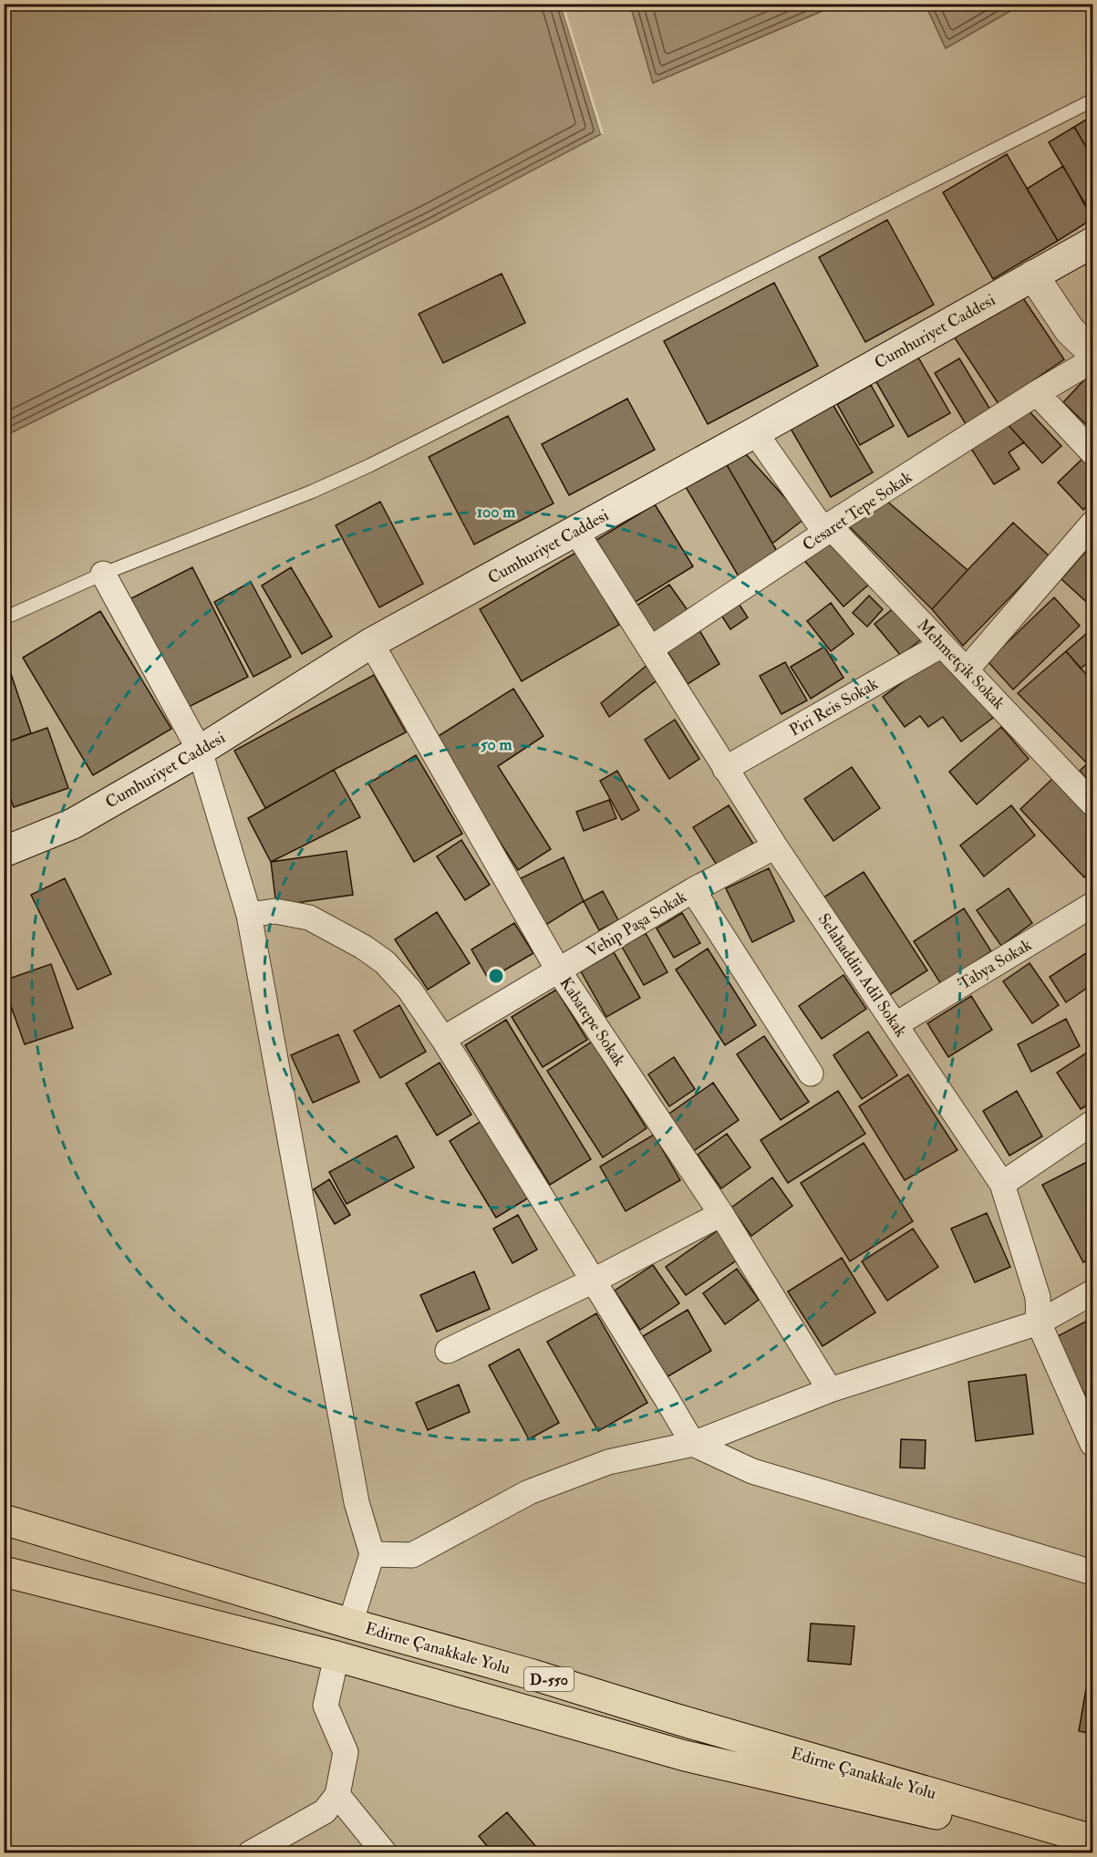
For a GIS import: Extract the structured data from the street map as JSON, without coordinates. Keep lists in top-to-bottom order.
{
  "streets": {
    "highway": ["Edirne Çanakkale Yolu", "D-550"],
    "main road": ["Cumhuriyet Caddesi"],
    "street": [
      "Cesaret Tepe Sokak",
      "Mehmetçik Sokak",
      "Piri Reis Sokak",
      "Vehip Paşa Sokak",
      "Tabya Sokak",
      "Selahaddin Adil Sokak",
      "Kabatepe Sokak"
    ]
  },
  "crossings": [
    ["Cumhuriyet Caddesi", "Mehmetçik Sokak"],
    ["Cumhuriyet Caddesi", "Selahaddin Adil Sokak"],
    ["Cumhuriyet Caddesi", "Kabatepe Sokak"],
    ["Cesaret Tepe Sokak", "Mehmetçik Sokak"],
    ["Cesaret Tepe Sokak", "Selahaddin Adil Sokak"],
    ["Mehmetçik Sokak", "Piri Reis Sokak"],
    ["Piri Reis Sokak", "Selahaddin Adil Sokak"],
    ["Vehip Paşa Sokak", "Selahaddin Adil Sokak"],
    ["Vehip Paşa Sokak", "Kabatepe Sokak"],
    ["Tabya Sokak", "Selahaddin Adil Sokak"]
  ],
  "rings": ["100 m", "50 m"]
}
